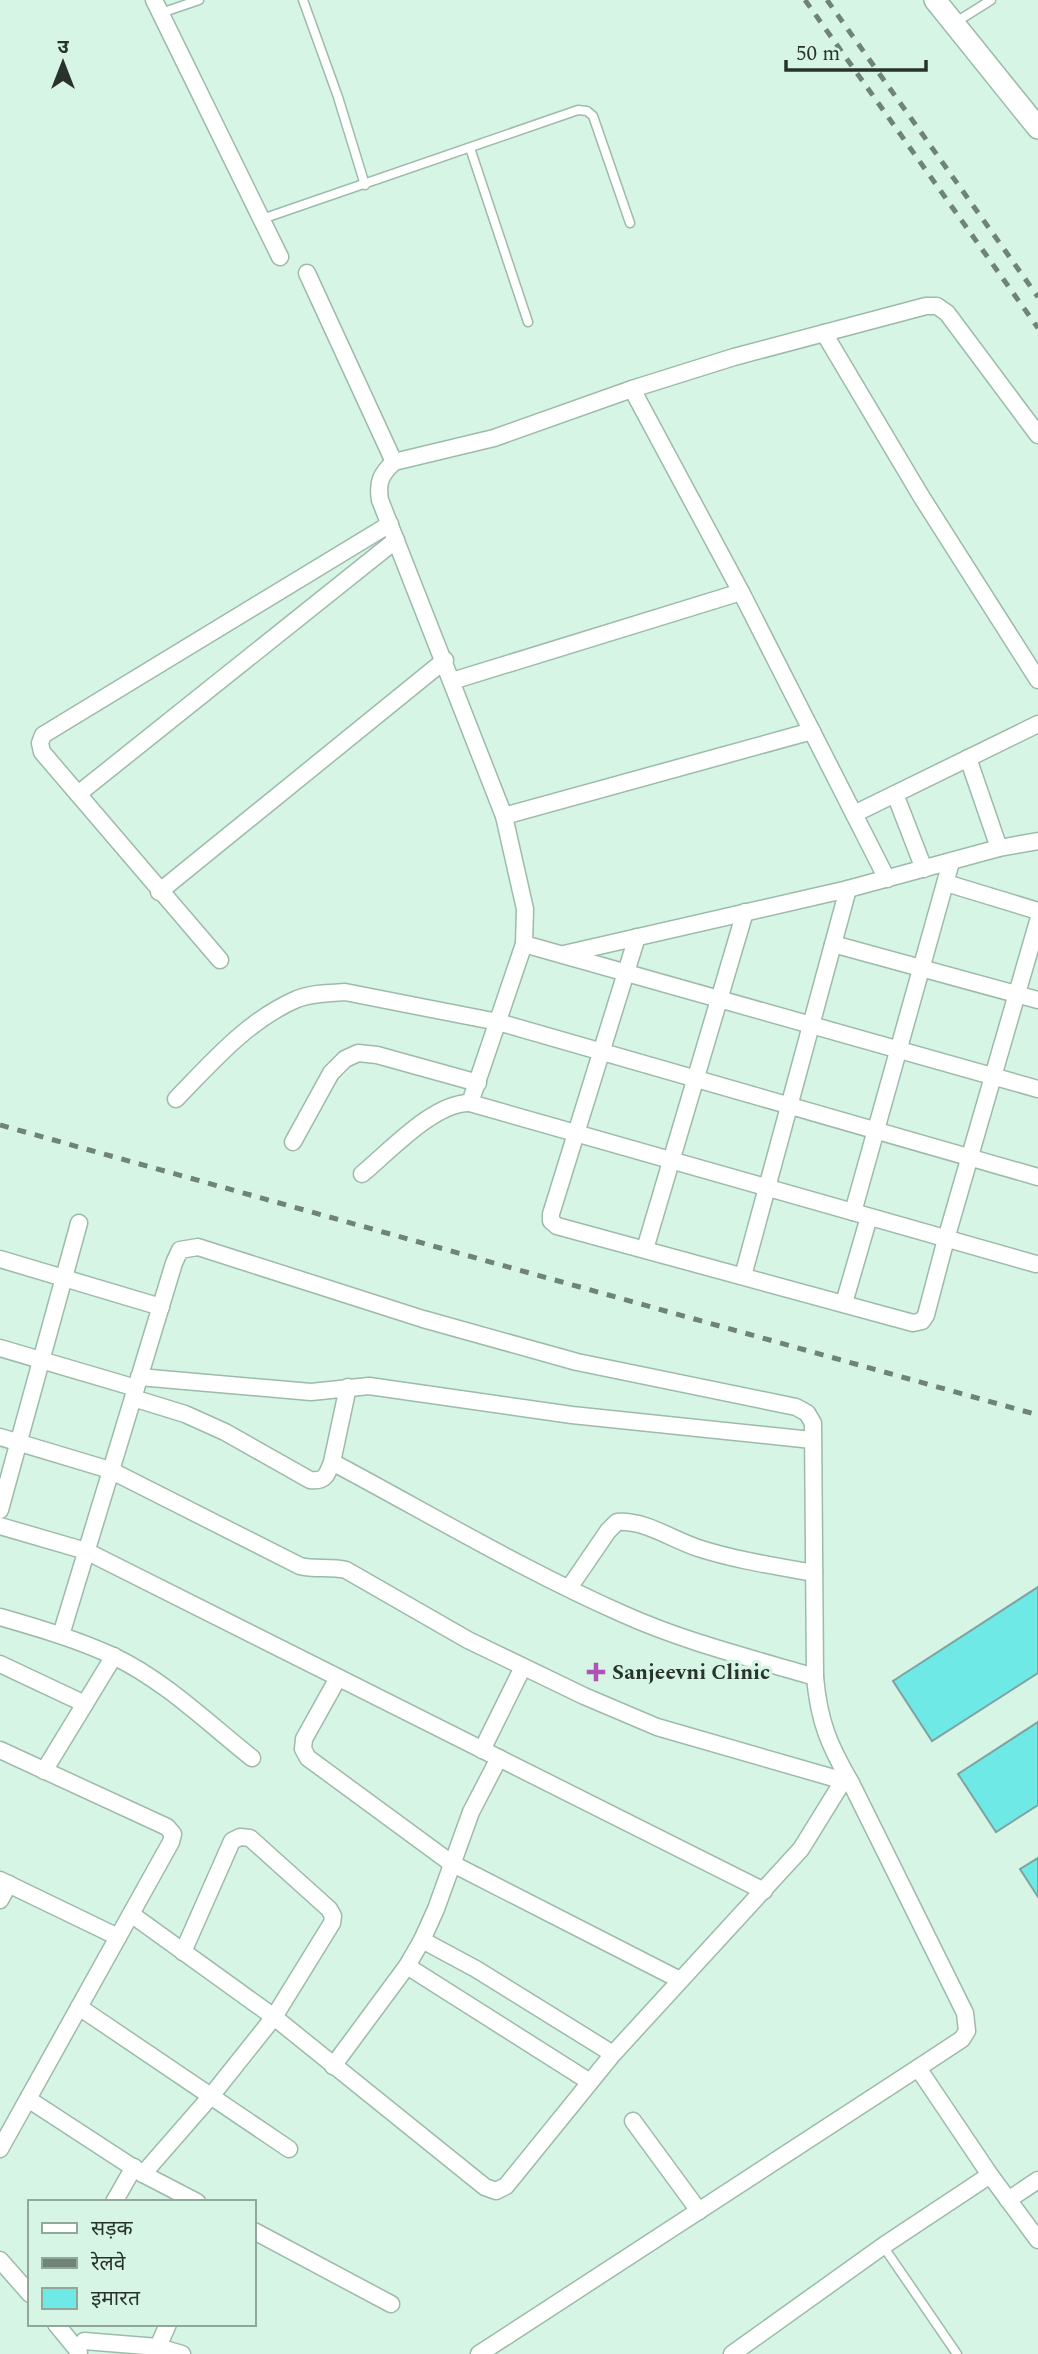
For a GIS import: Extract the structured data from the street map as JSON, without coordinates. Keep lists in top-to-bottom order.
{
  "places": {
    "health": ["Sanjeevni Clinic"]
  },
  "legend": ["सड़क", "रेलवे", "इमारत"],
  "scale_bar": "50 m",
  "north": "top"
}
